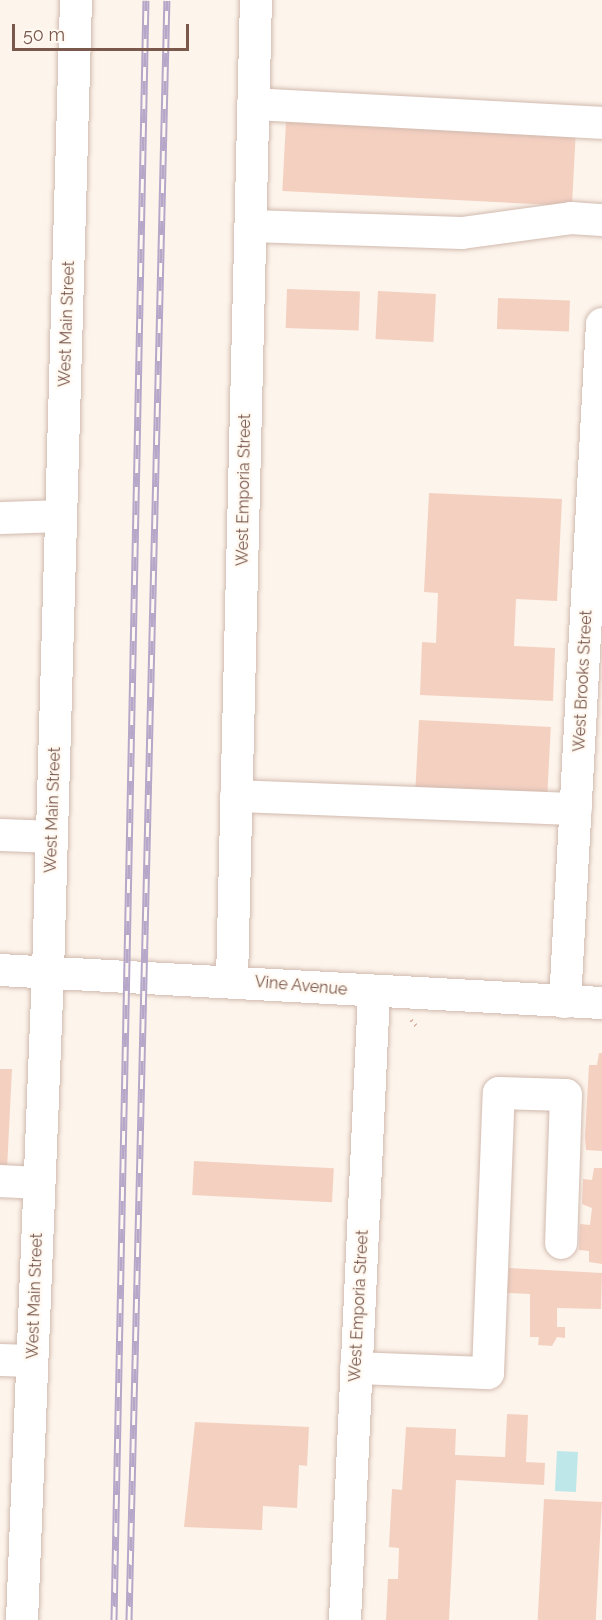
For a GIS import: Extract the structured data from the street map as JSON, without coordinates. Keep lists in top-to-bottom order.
{
  "streets": {
    "street": [
      "West Main Street",
      "West Emporia Street",
      "West Brooks Street",
      "Vine Avenue"
    ]
  },
  "crossings": [
    ["West Main Street", "Vine Avenue"],
    ["West Emporia Street", "Vine Avenue"],
    ["West Brooks Street", "Vine Avenue"]
  ],
  "scale_bar": "50 m"
}
